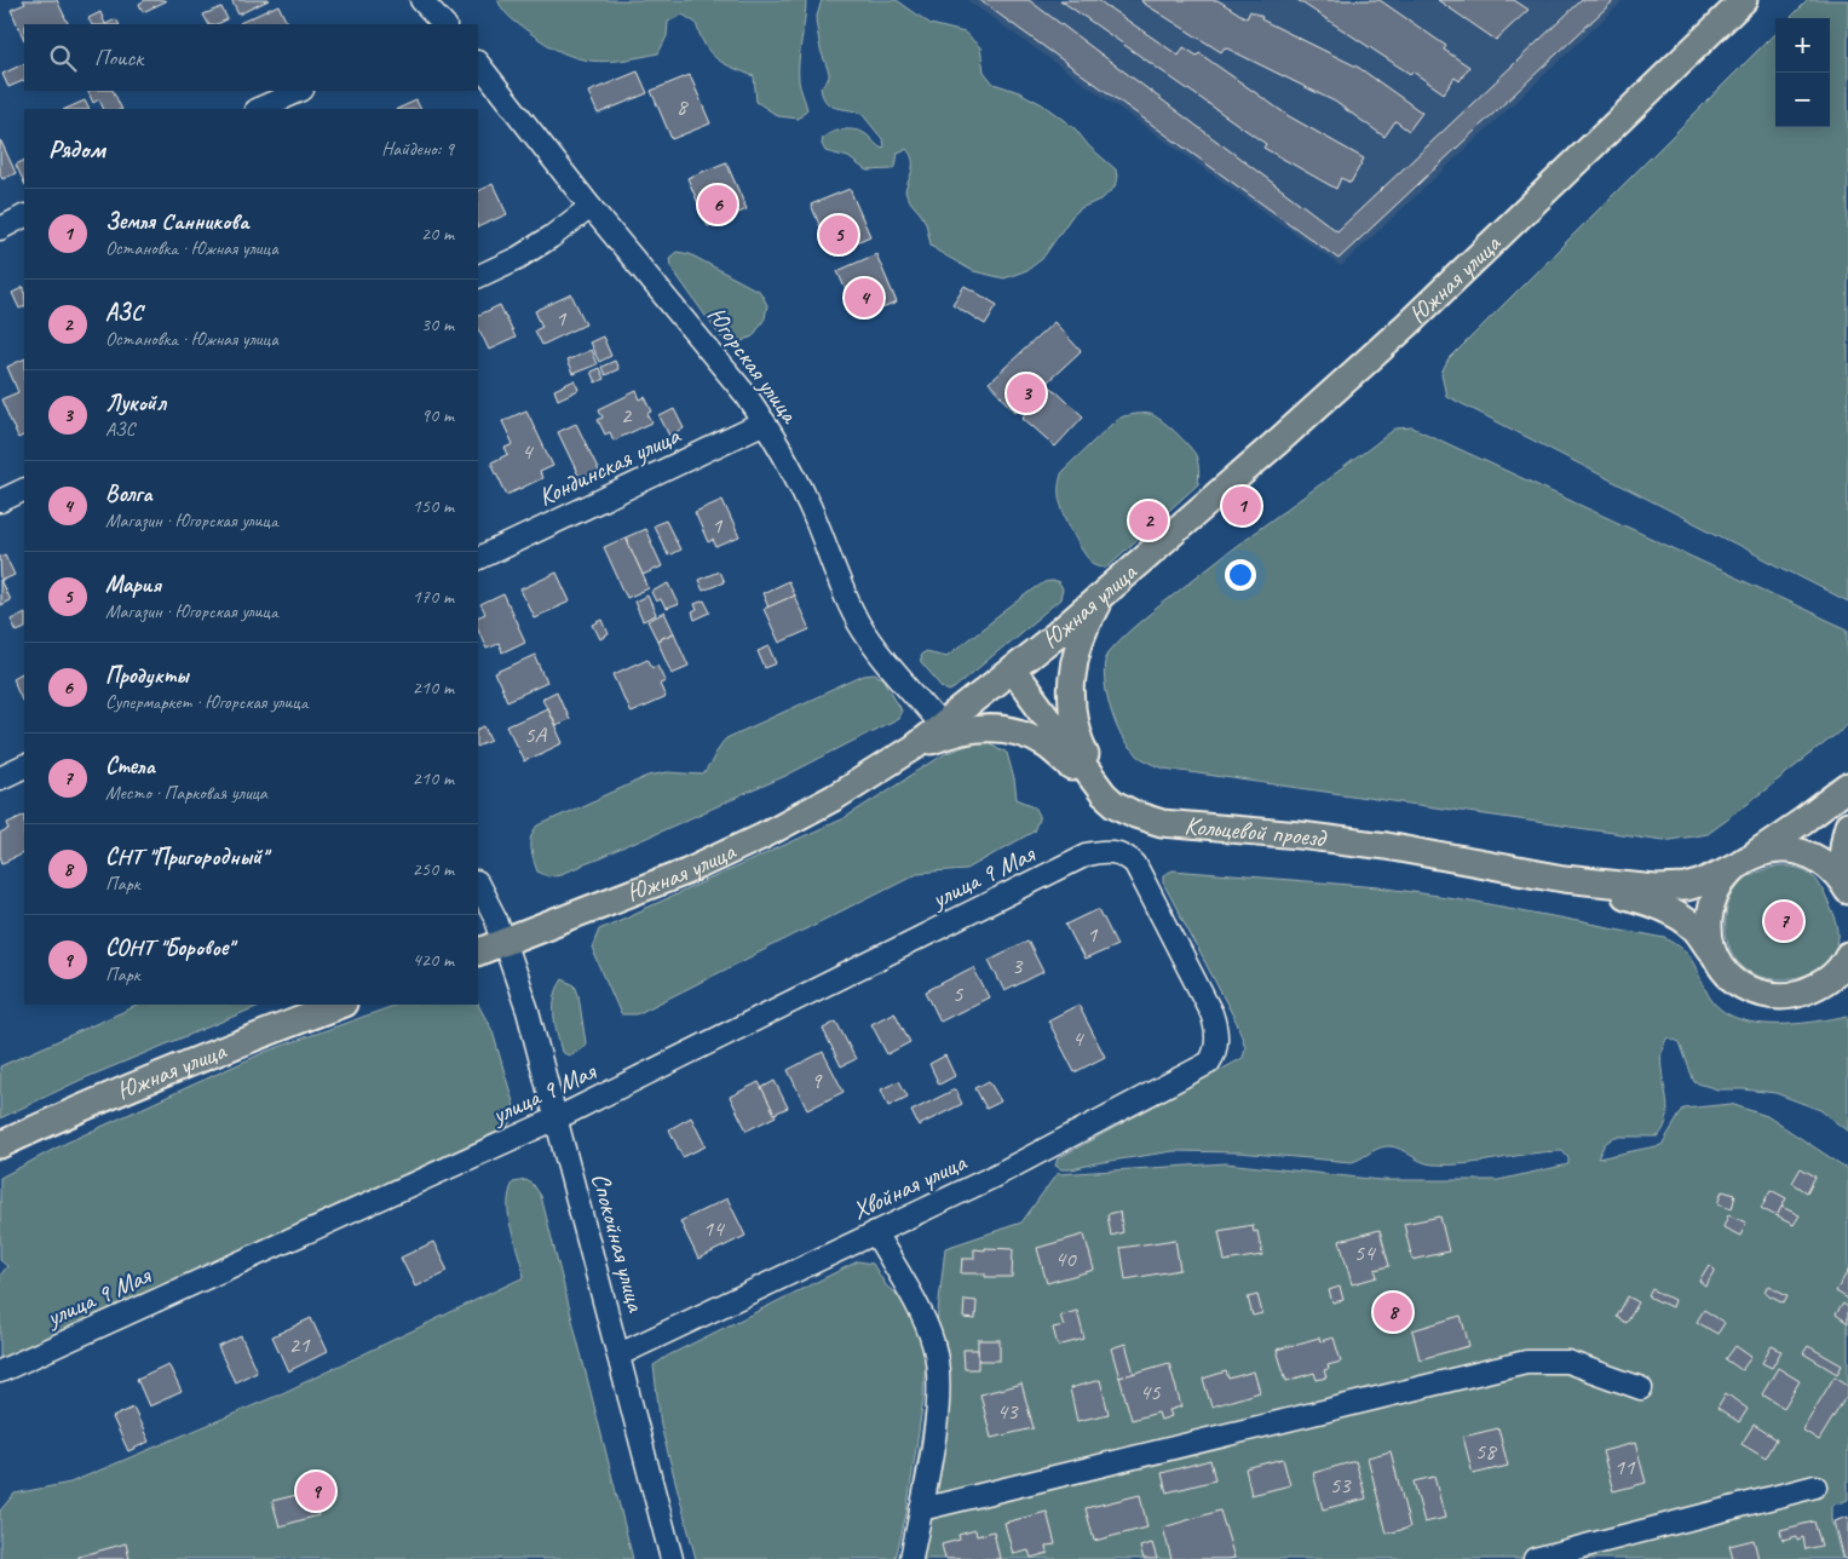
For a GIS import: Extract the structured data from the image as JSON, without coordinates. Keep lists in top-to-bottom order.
{
  "streets": {
    "main road": ["Южная улица", "Кольцевой проезд"],
    "street": [
      "Югорская улица",
      "Кондинская улица",
      "улица 9 Мая",
      "Хвойная улица",
      "Спокойная улица"
    ]
  },
  "crossings": [
    ["Южная улица", "Югорская улица"],
    ["Южная улица", "Кольцевой проезд"],
    ["Южная улица", "Спокойная улица"],
    ["Югорская улица", "Кондинская улица"],
    ["улица 9 Мая", "Хвойная улица"],
    ["улица 9 Мая", "Спокойная улица"],
    ["Хвойная улица", "Спокойная улица"]
  ],
  "house_numbers": [
    "8",
    "1",
    "2",
    "4",
    "1",
    "5А",
    "1",
    "3",
    "5",
    "4",
    "9",
    "14",
    "54",
    "40",
    "21",
    "45",
    "43",
    "58",
    "11",
    "53"
  ],
  "page": {
    "map_buttons": ["+", "−"],
    "search": "Поиск",
    "heading": ["Рядом", "Найдено: 9"],
    "pins": [
      "6",
      "5",
      "4",
      "3",
      "1",
      "2",
      "7",
      "8",
      "9"
    ],
    "list": [
      {
        "mark": "1",
        "name": "Земля Санникова",
        "note": "Остановка · Южная улица",
        "value": "20 m"
      },
      {
        "mark": "2",
        "name": "АЗС",
        "note": "Остановка · Южная улица",
        "value": "30 m"
      },
      {
        "mark": "3",
        "name": "Лукойл",
        "note": "АЗС",
        "value": "90 m"
      },
      {
        "mark": "4",
        "name": "Волга",
        "note": "Магазин · Югорская улица",
        "value": "150 m"
      },
      {
        "mark": "5",
        "name": "Мария",
        "note": "Магазин · Югорская улица",
        "value": "170 m"
      },
      {
        "mark": "6",
        "name": "Продукты",
        "note": "Супермаркет · Югорская улица",
        "value": "210 m"
      },
      {
        "mark": "7",
        "name": "Стела",
        "note": "Место · Парковая улица",
        "value": "210 m"
      },
      {
        "mark": "8",
        "name": "СНТ \"Пригородный\"",
        "note": "Парк",
        "value": "250 m"
      },
      {
        "mark": "9",
        "name": "СОНТ \"Боровое\"",
        "note": "Парк",
        "value": "420 m"
      }
    ]
  }
}
